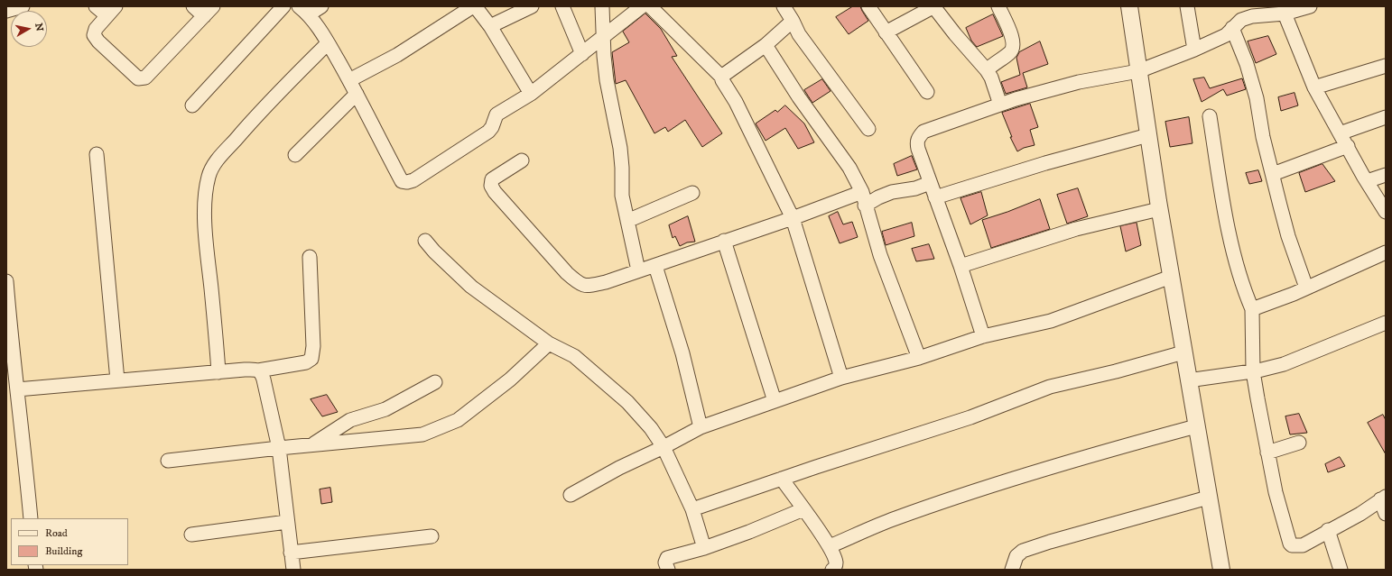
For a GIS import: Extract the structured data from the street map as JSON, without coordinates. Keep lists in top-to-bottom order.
{
  "legend": ["Road", "Building"],
  "north": "right"
}
